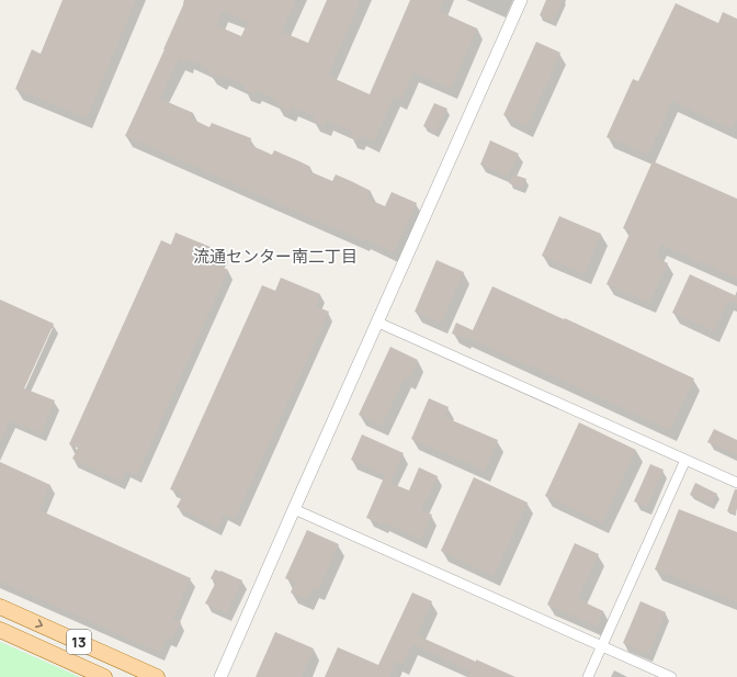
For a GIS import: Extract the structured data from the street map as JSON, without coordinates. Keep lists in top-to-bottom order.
{
  "streets": {
    "main road": ["13"]
  },
  "districts": ["流通センター南二丁目"]
}
